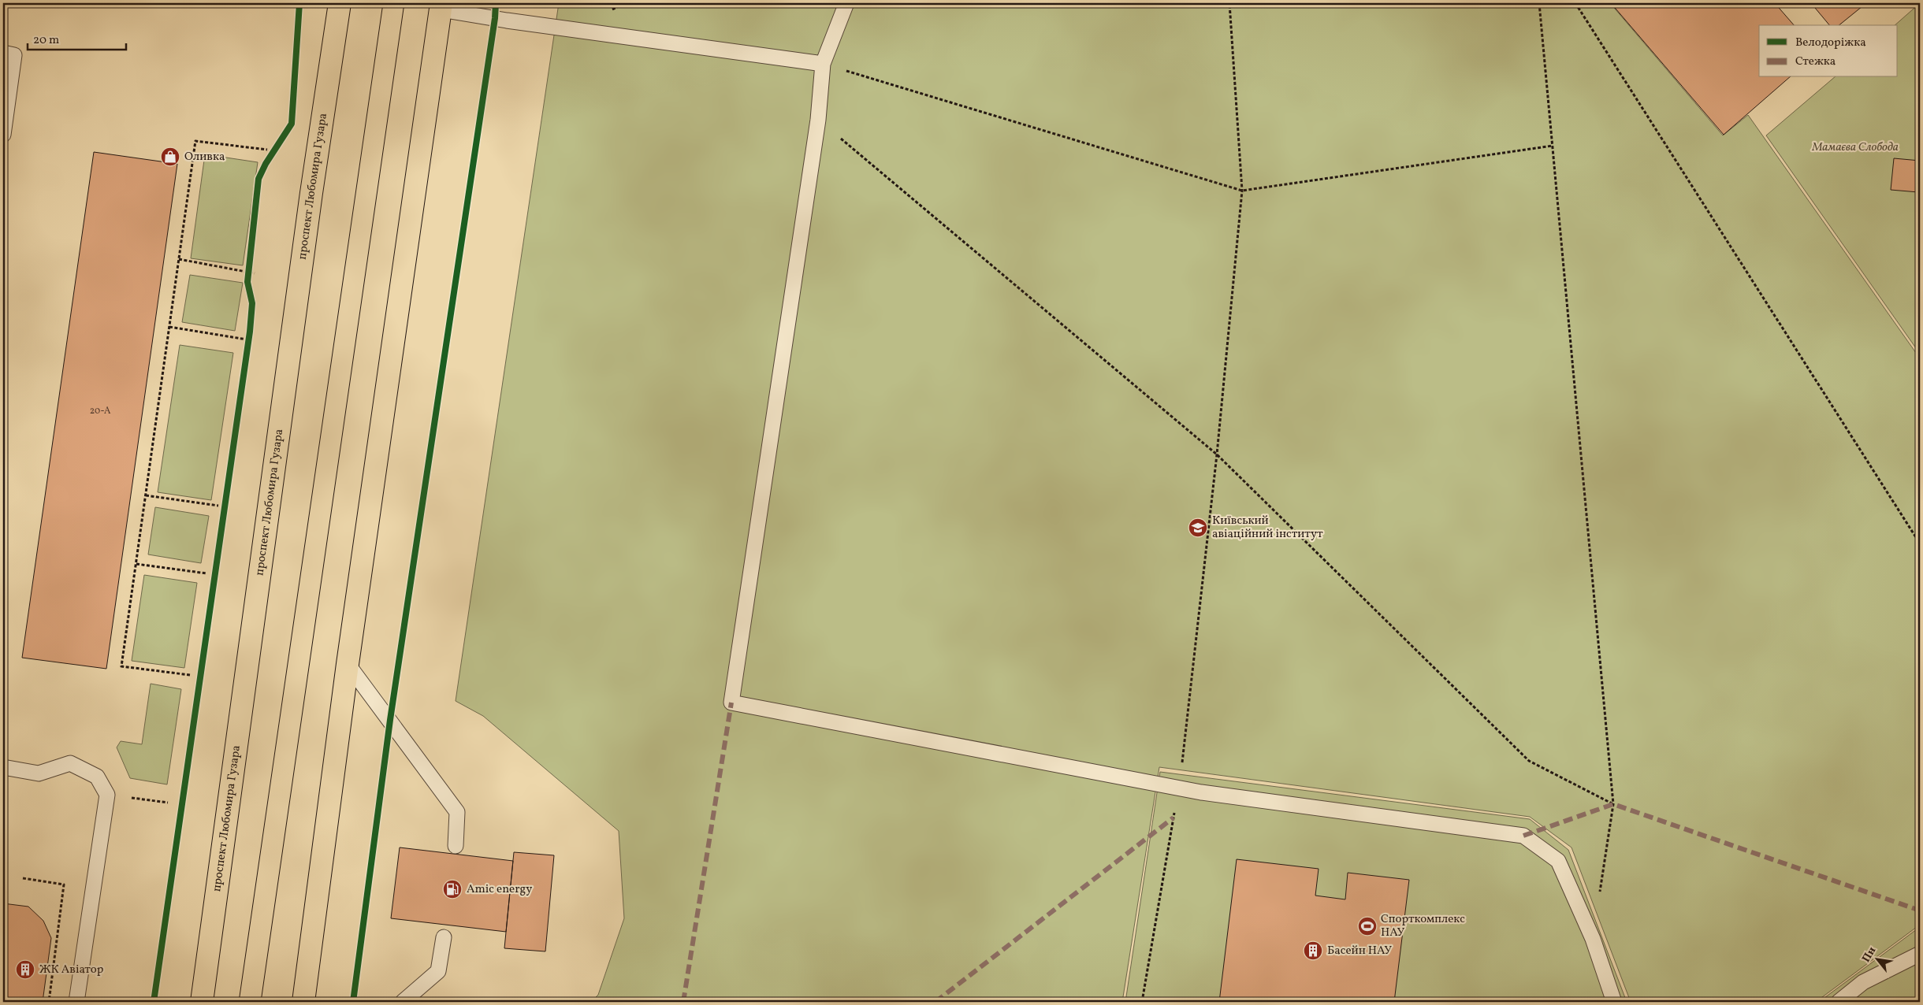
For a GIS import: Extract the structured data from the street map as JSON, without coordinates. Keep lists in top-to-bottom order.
{
  "streets": {
    "main road": ["проспект Любомира Гузара"]
  },
  "parks": ["Мамаєва Слобода"],
  "places": {
    "shop": ["Оливка"],
    "school or university": ["Київський авіаційний інститут"],
    "fuel station": ["Amic energy"],
    "sports": ["Спорткомплекс НАУ"],
    "building": ["Басейн НАУ", "ЖК Авіатор"]
  },
  "house_numbers": ["20-А"],
  "legend": ["Велодоріжка", "Стежка"],
  "scale_bar": "20 m",
  "north": "top left"
}
